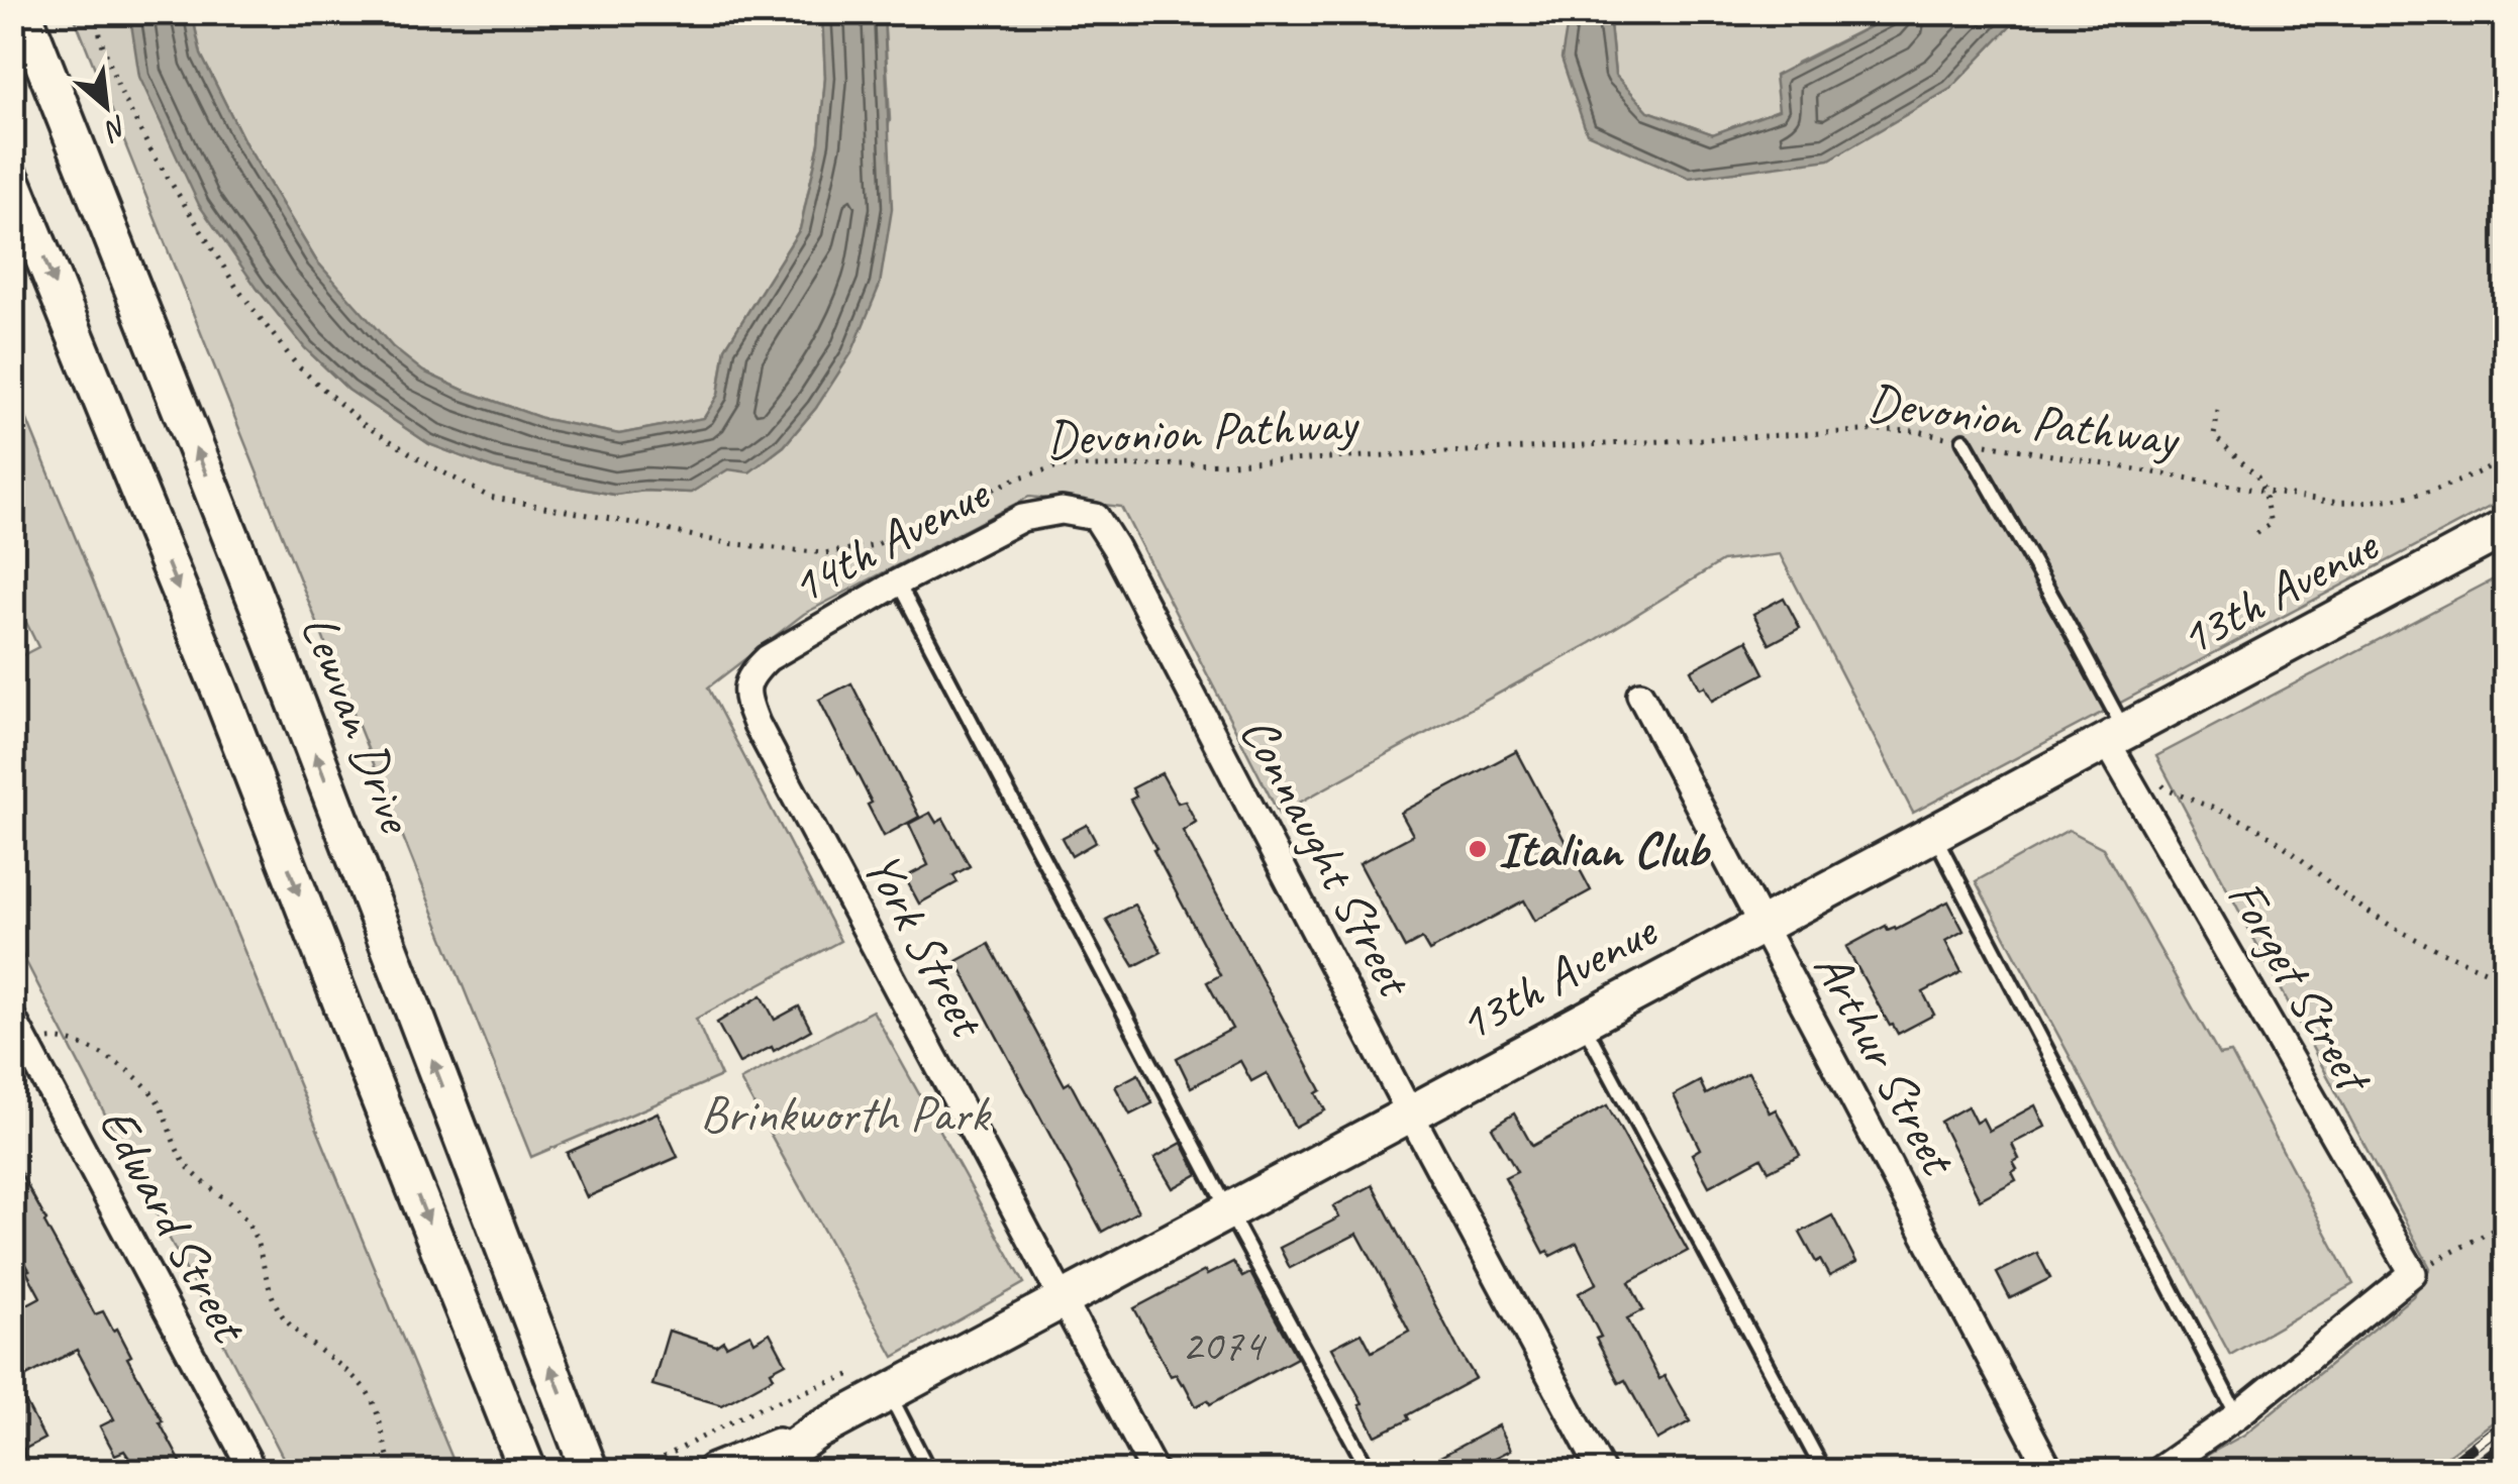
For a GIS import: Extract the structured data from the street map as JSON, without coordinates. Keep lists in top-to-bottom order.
{
  "streets": {
    "main road": ["13th Avenue", "Lewvan Drive"],
    "street": [
      "14th Avenue",
      "Connaught Street",
      "York Street",
      "Forget Street",
      "Arthur Street",
      "Edward Street"
    ],
    "path": ["Devonion Pathway"]
  },
  "crossings": [
    ["14th Avenue", "Connaught Street"],
    ["14th Avenue", "York Street"],
    ["13th Avenue", "Connaught Street"],
    ["13th Avenue", "York Street"],
    ["13th Avenue", "Forget Street"],
    ["13th Avenue", "Arthur Street"]
  ],
  "parks": ["Brinkworth Park"],
  "places": ["Italian Club"],
  "house_numbers": ["2074"],
  "north": "bottom right"
}
